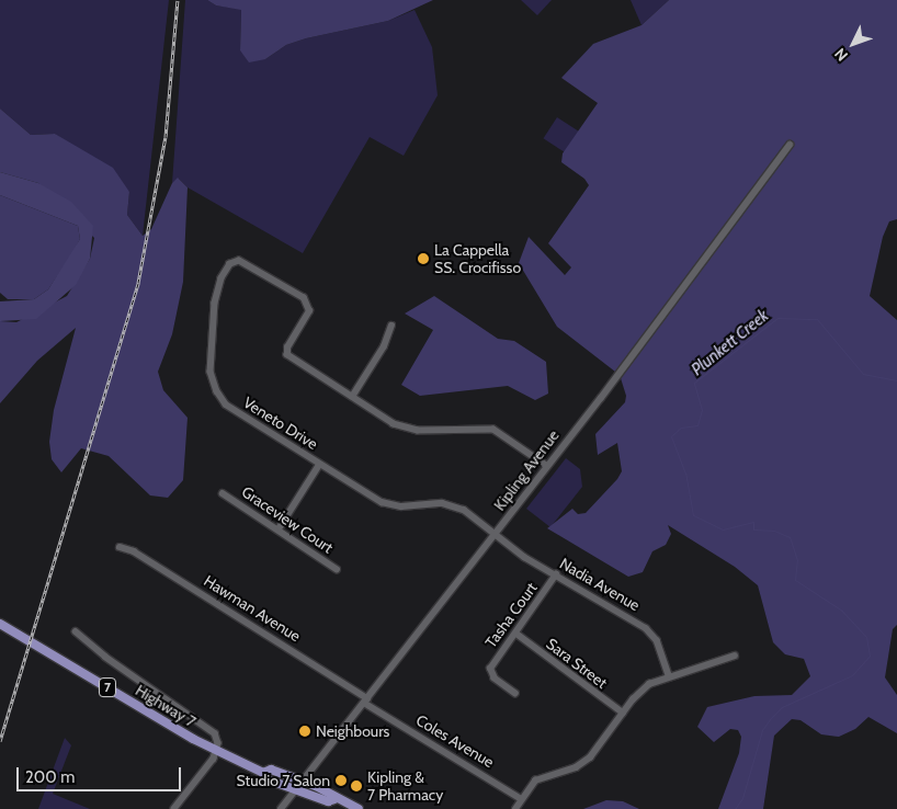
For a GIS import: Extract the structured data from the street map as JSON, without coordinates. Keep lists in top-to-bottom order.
{
  "streets": {
    "main road": ["7", "Highway 7"],
    "street": [
      "Veneto Drive",
      "Kipling Avenue",
      "Graceview Court",
      "Nadia Avenue",
      "Hawman Avenue",
      "Tasha Court",
      "Sara Street",
      "Coles Avenue"
    ]
  },
  "crossings": [
    ["Veneto Drive", "Kipling Avenue"],
    ["Veneto Drive", "Nadia Avenue"],
    ["Kipling Avenue", "Nadia Avenue"],
    ["Kipling Avenue", "Hawman Avenue"],
    ["Kipling Avenue", "Highway 7"],
    ["Kipling Avenue", "Coles Avenue"],
    ["Nadia Avenue", "Tasha Court"],
    ["Hawman Avenue", "Coles Avenue"],
    ["Tasha Court", "Sara Street"]
  ],
  "water": ["Plunkett Creek"],
  "places": [
    "La Cappella SS. Crocifisso",
    "Neighbours",
    "Studio 7 Salon",
    "Kipling & 7 Pharmacy"
  ],
  "scale_bar": "200 m",
  "north": "bottom left"
}
